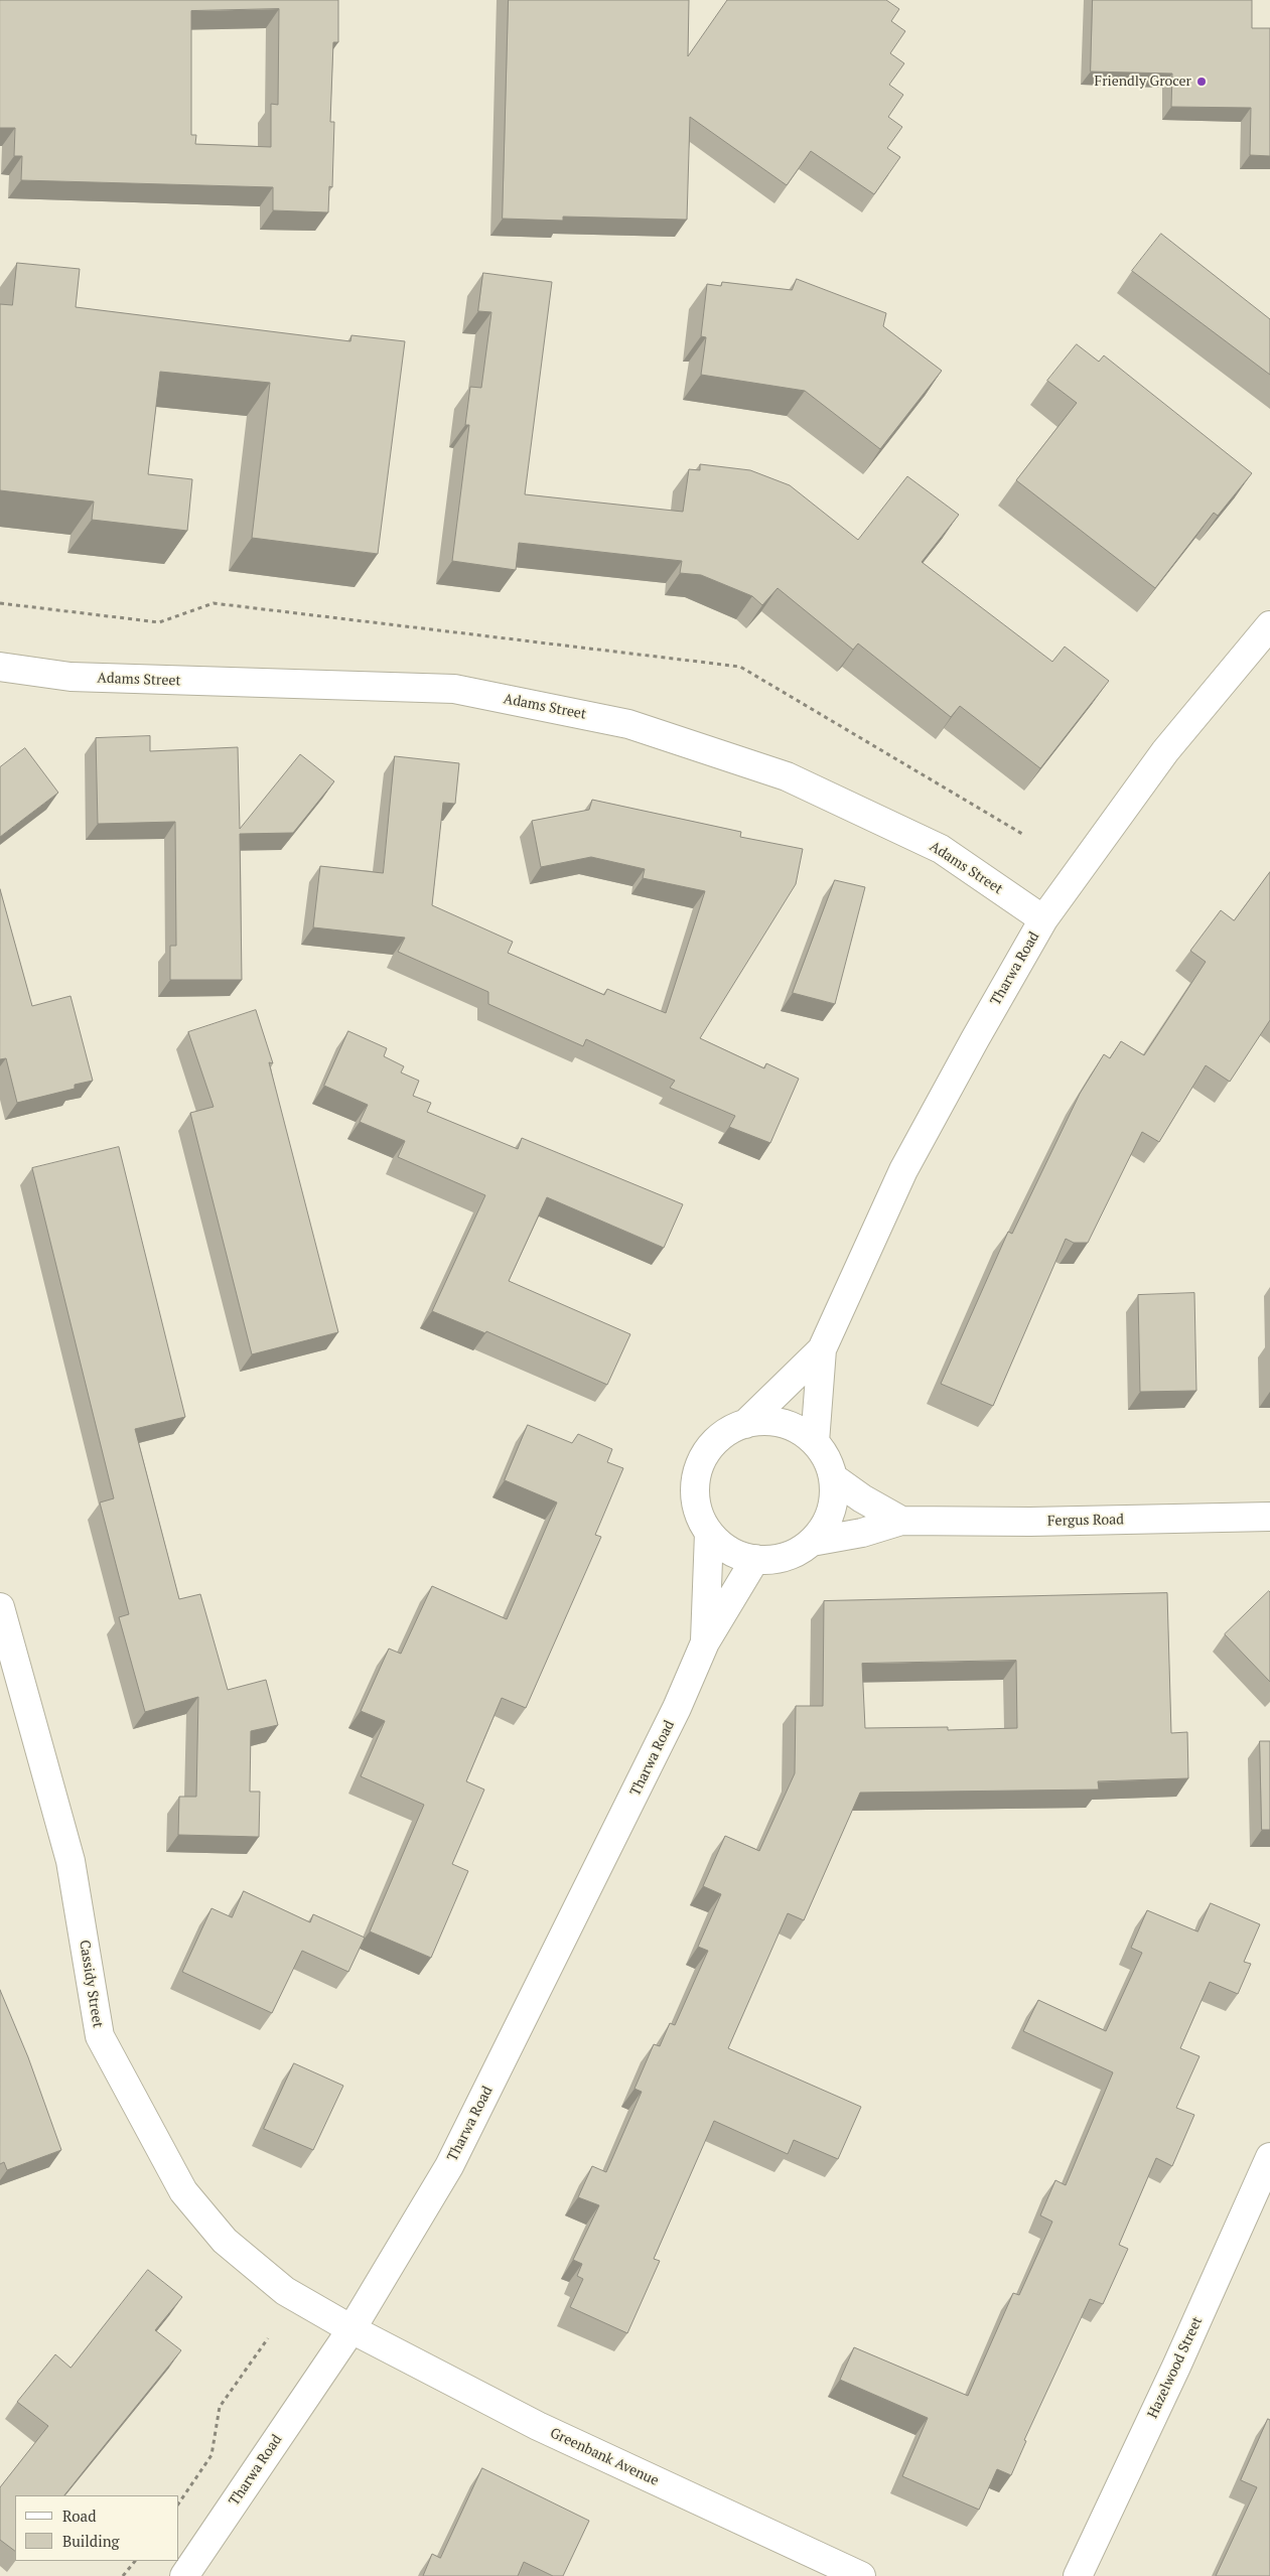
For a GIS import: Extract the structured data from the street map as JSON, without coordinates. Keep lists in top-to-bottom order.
{
  "streets": {
    "street": [
      "Adams Street",
      "Tharwa Road",
      "Fergus Road",
      "Cassidy Street",
      "Hazelwood Street",
      "Greenbank Avenue"
    ]
  },
  "crossings": [
    ["Adams Street", "Tharwa Road"],
    ["Tharwa Road", "Fergus Road"],
    ["Tharwa Road", "Cassidy Street"],
    ["Tharwa Road", "Greenbank Avenue"],
    ["Cassidy Street", "Greenbank Avenue"]
  ],
  "places": ["Friendly Grocer"],
  "legend": ["Road", "Building"]
}
